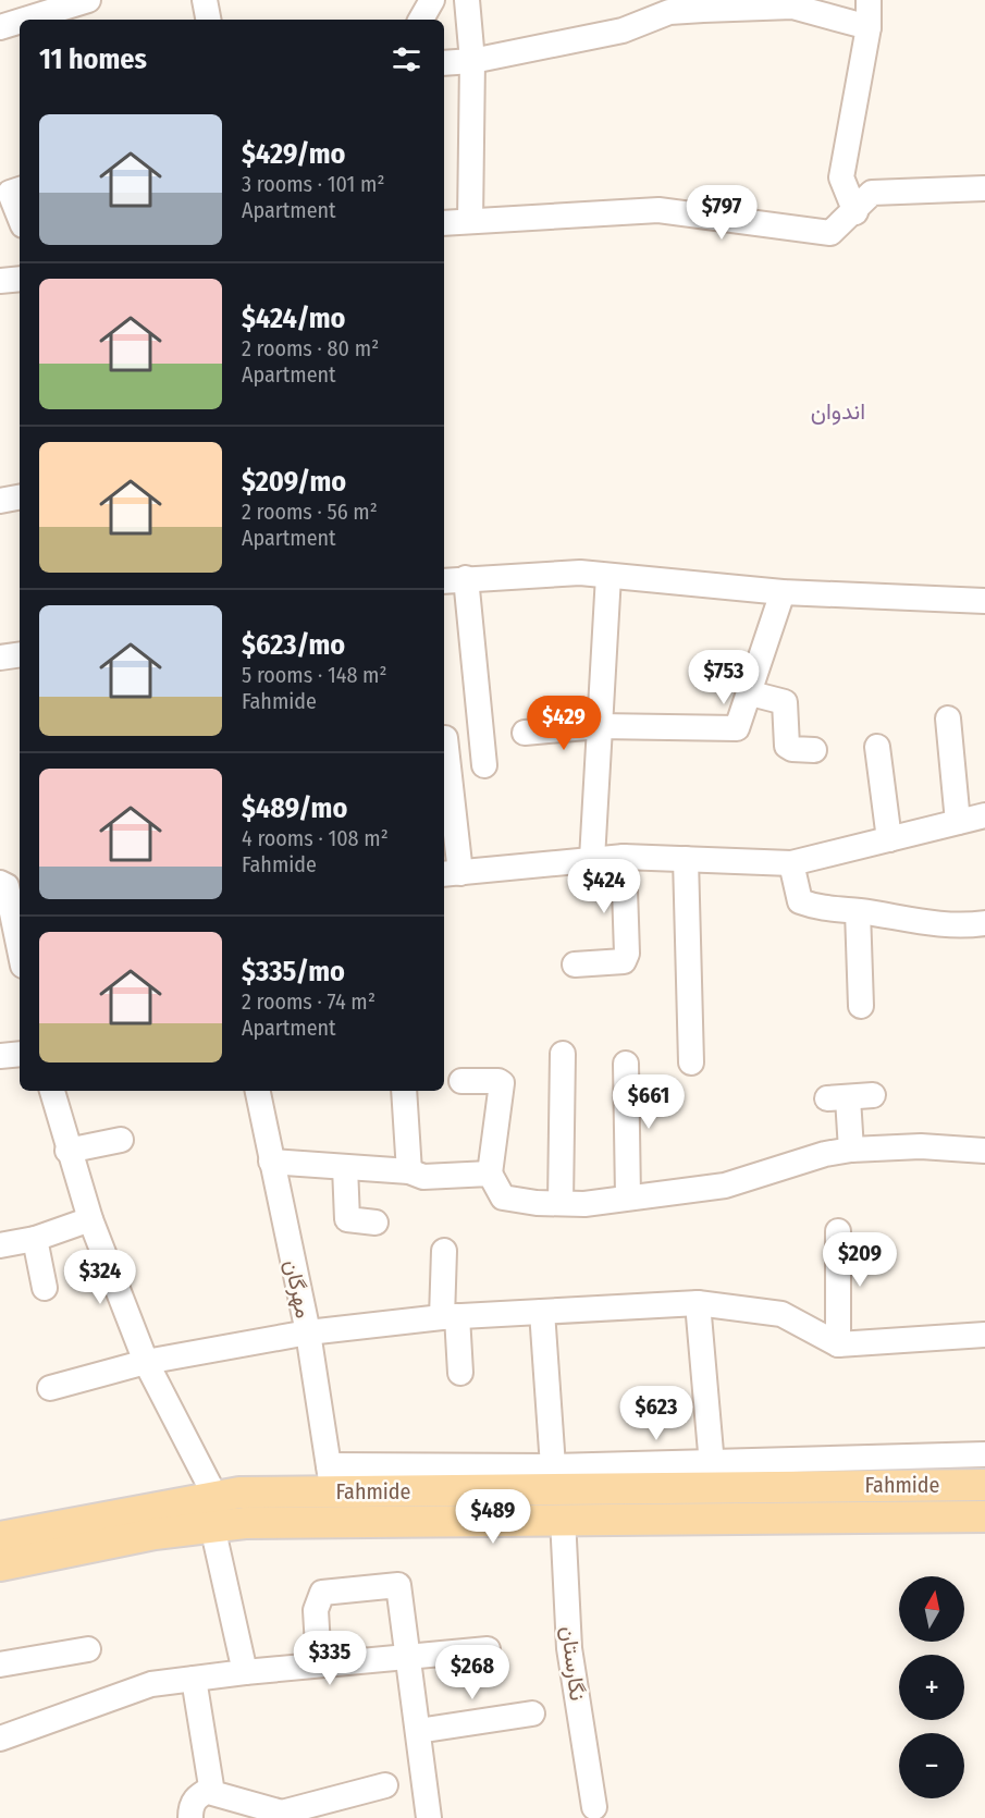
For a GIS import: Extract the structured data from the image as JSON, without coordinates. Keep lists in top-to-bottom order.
{
  "streets": {
    "main road": ["Fahmide"],
    "street": ["مهرگان", "نگارستان"]
  },
  "crossings": [
    ["مهرگان", "Fahmide"],
    ["Fahmide", "نگارستان"]
  ],
  "districts": ["اندوان"],
  "north": "top",
  "page": {
    "heading": "11 homes",
    "list": [
      {
        "name": "$429/mo",
        "note": "3 rooms · 101 m² · Apartment"
      },
      {
        "name": "$424/mo",
        "note": "2 rooms · 80 m² · Apartment"
      },
      {
        "name": "$209/mo",
        "note": "2 rooms · 56 m² · Apartment"
      },
      {
        "name": "$623/mo",
        "note": "5 rooms · 148 m² · Fahmide"
      },
      {
        "name": "$489/mo",
        "note": "4 rooms · 108 m² · Fahmide"
      },
      {
        "name": "$335/mo",
        "note": "2 rooms · 74 m² · Apartment"
      }
    ],
    "price": [
      "$797",
      "$753",
      "$429",
      "$424",
      "$661",
      "$209",
      "$324",
      "$623",
      "$489",
      "$335",
      "$268"
    ],
    "map_buttons": ["+", "−"]
  }
}
